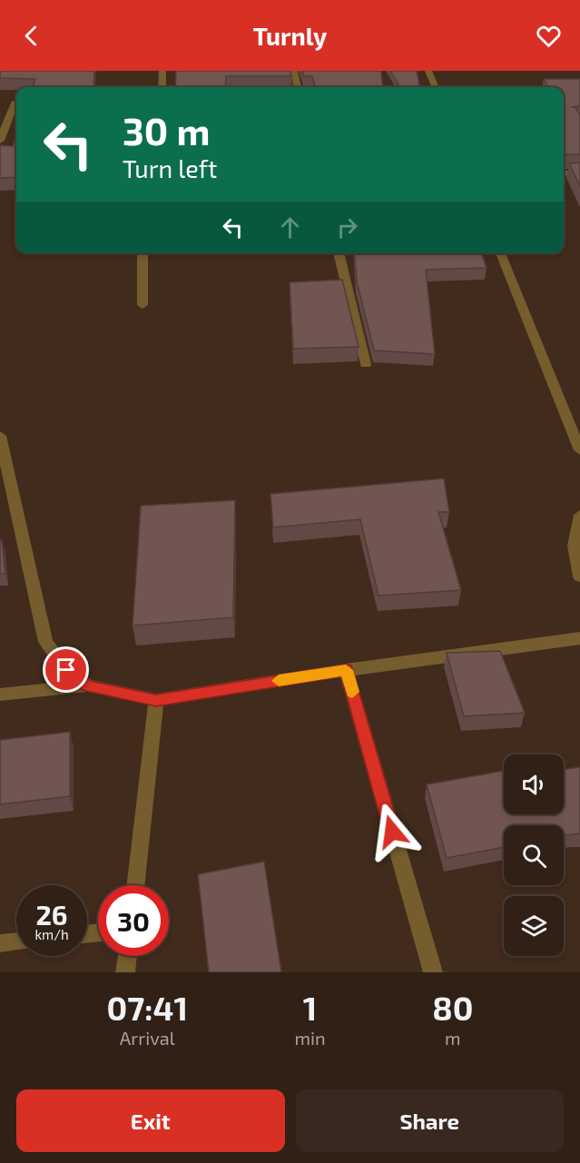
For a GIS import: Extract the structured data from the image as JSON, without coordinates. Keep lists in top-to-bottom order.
{
  "page": {
    "header": "Turnly",
    "turn": ["30 m", "Turn left"],
    "speed": "26 km/h",
    "limit": "30",
    "eta": [
      "07:41",
      "Arrival",
      "1",
      "min",
      "80",
      "m"
    ],
    "buttons": ["Exit", "Share"]
  }
}
